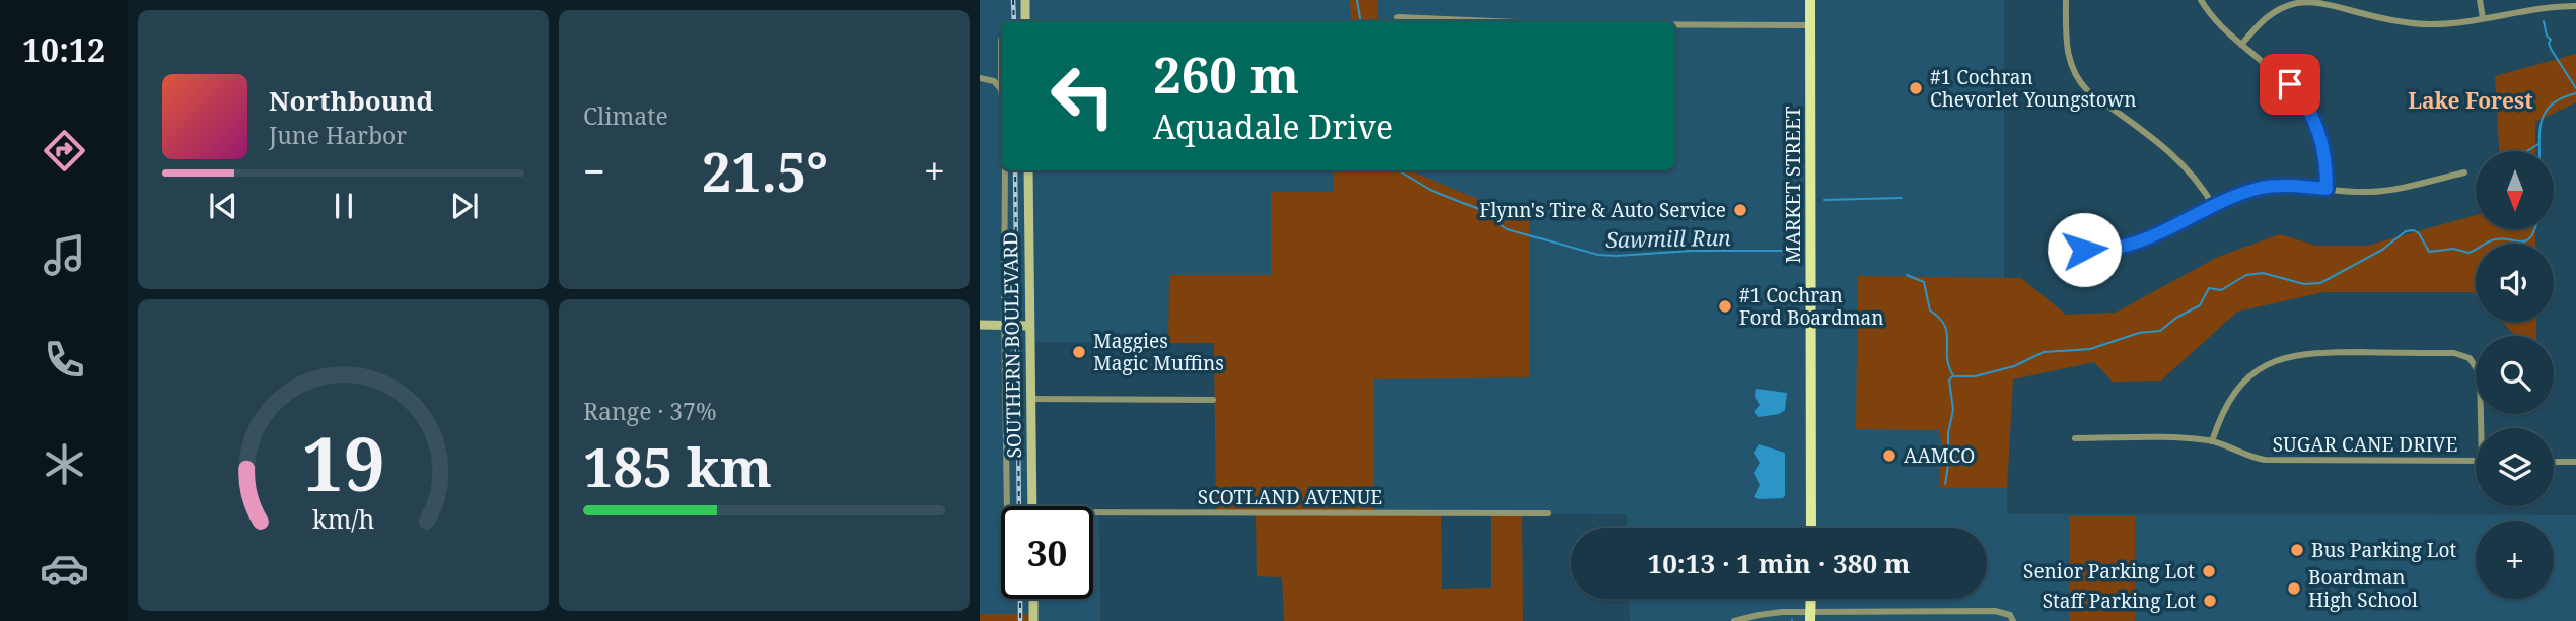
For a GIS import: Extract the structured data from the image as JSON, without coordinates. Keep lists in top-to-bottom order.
{
  "streets": {
    "main road": ["MARKET STREET"],
    "street": ["SOUTHERN BOULEVARD", "SUGAR CANE DRIVE", "SCOTLAND AVENUE"]
  },
  "districts": ["Lake Forest"],
  "water": ["Sawmill Run"],
  "places": [
    "#1 Cochran Chevorlet Youngstown",
    "Flynn's Tire & Auto Service",
    "#1 Cochran Ford Boardman",
    "Maggies Magic Muffins",
    "AAMCO",
    "Bus Parking Lot",
    "Senior Parking Lot",
    "Boardman High School",
    "Staff Parking Lot"
  ],
  "north": "bottom",
  "page": {
    "tabs": "10:12",
    "tile": [
      "Climate",
      ["Range · 37%", "185 km"]
    ],
    "turn": ["260 m", "Aquadale Drive"],
    "song": ["Northbound", "June Harbor"],
    "heat": ["−", "21.5°", "+"],
    "map_buttons": "+",
    "limit": "30",
    "trip": "10:13 · 1 min · 380 m",
    "gauge": ["19", "km/h"]
  }
}
